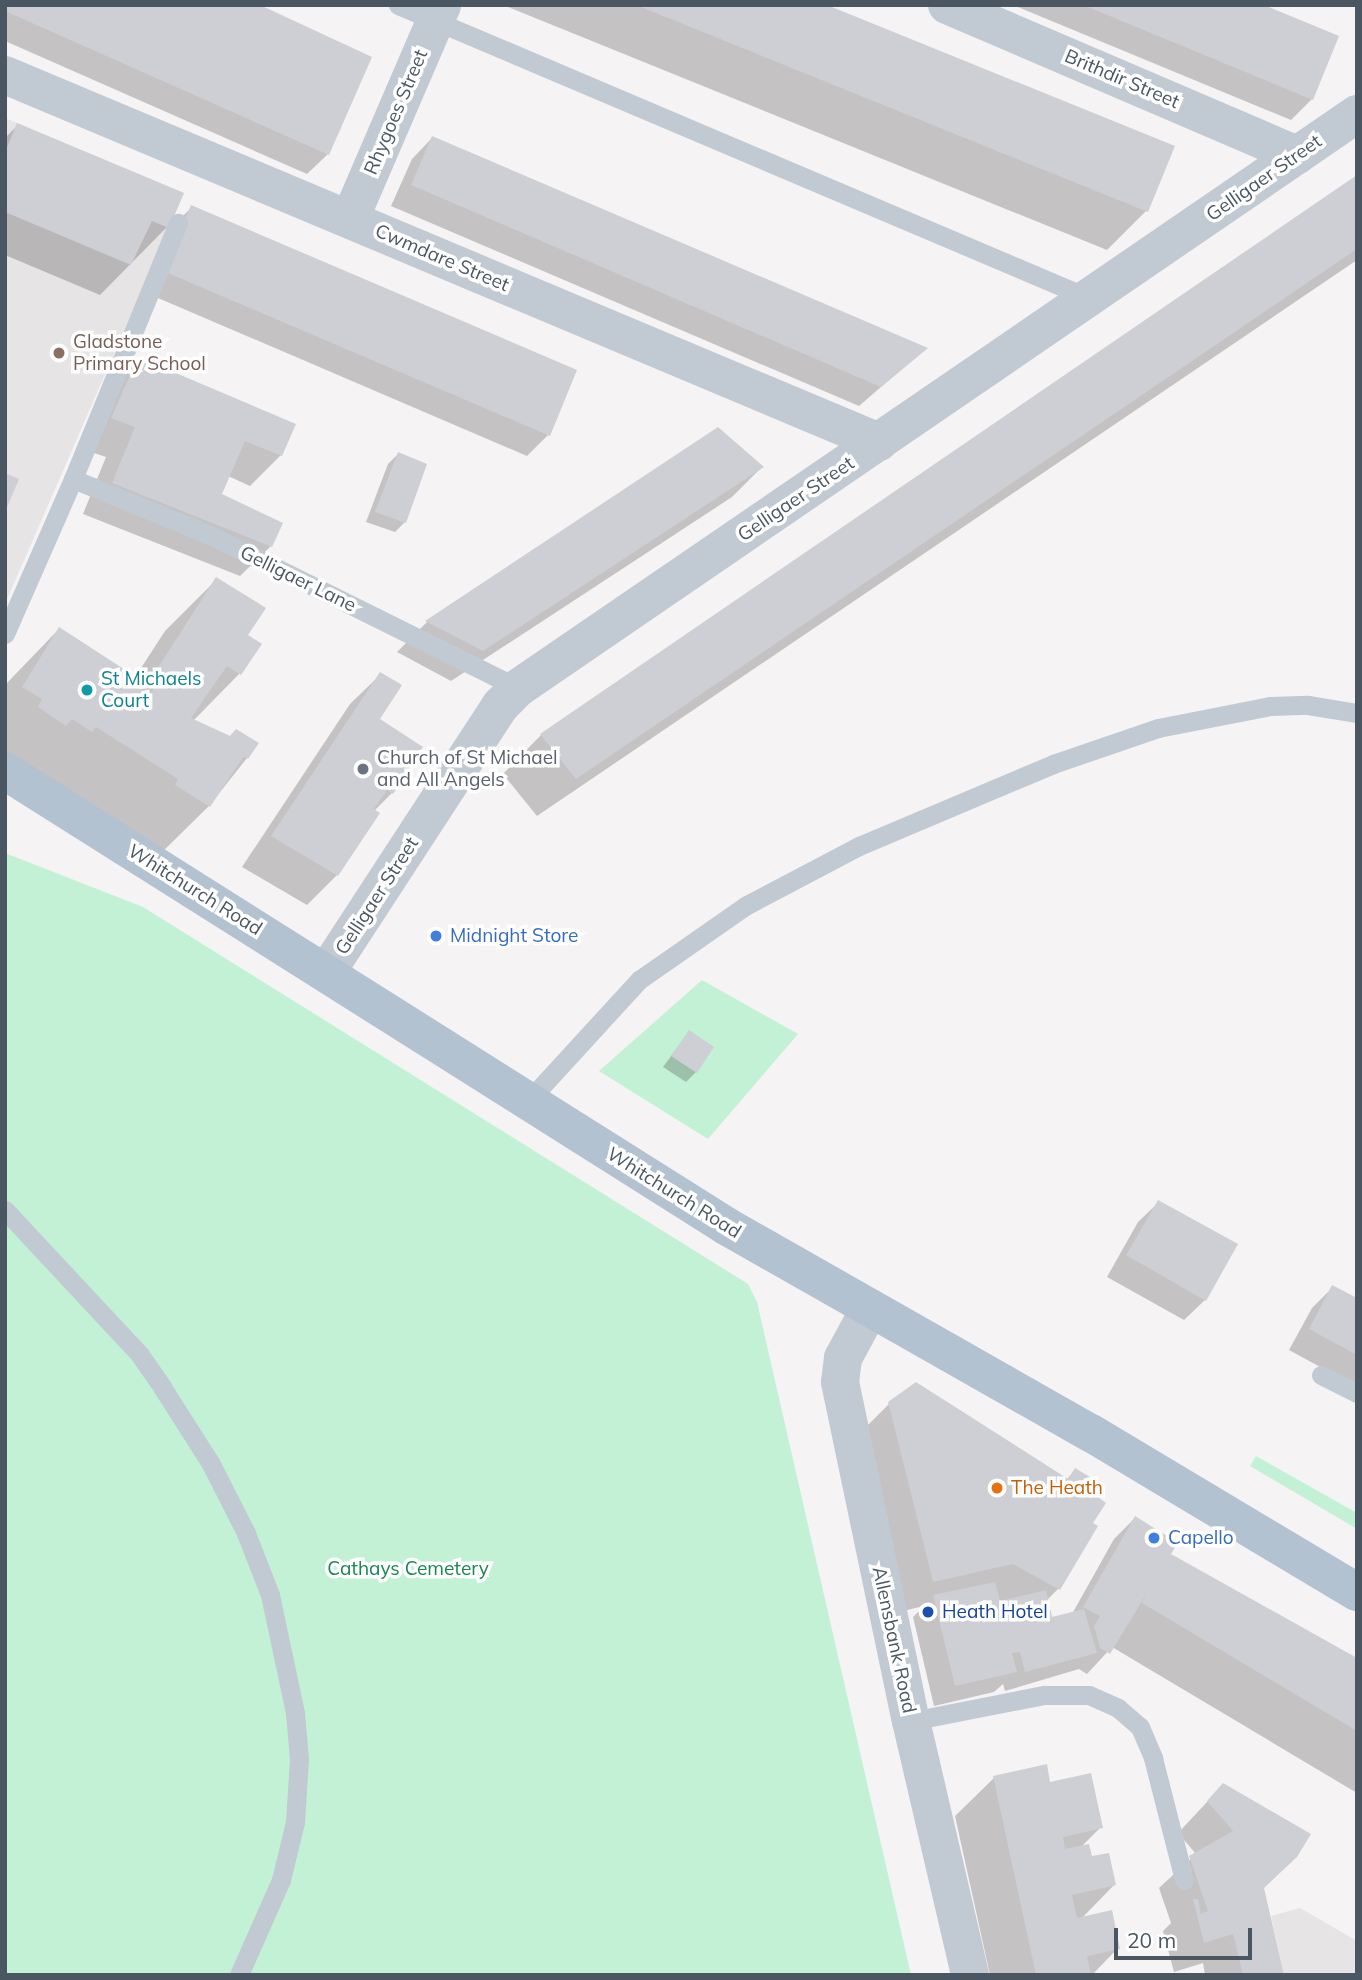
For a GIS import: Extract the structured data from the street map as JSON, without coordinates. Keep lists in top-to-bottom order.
{
  "streets": {
    "main road": ["Whitchurch Road"],
    "street": [
      "Brithdir Street",
      "Rhygoes Street",
      "Gelligaer Street",
      "Cwmdare Street",
      "Allensbank Road"
    ],
    "lane": ["Gelligaer Lane"]
  },
  "crossings": [
    ["Brithdir Street", "Gelligaer Street"],
    ["Rhygoes Street", "Cwmdare Street"],
    ["Gelligaer Street", "Cwmdare Street"],
    ["Gelligaer Street", "Gelligaer Lane"],
    ["Gelligaer Street", "Whitchurch Road"],
    ["Whitchurch Road", "Allensbank Road"]
  ],
  "parks": ["Cathays Cemetery"],
  "places": [
    "Gladstone Primary School",
    "St Michaels Court",
    "Church of St Michael and All Angels",
    "Midnight Store",
    "The Heath",
    "Capello",
    "Heath Hotel"
  ],
  "scale_bar": "20 m"
}
